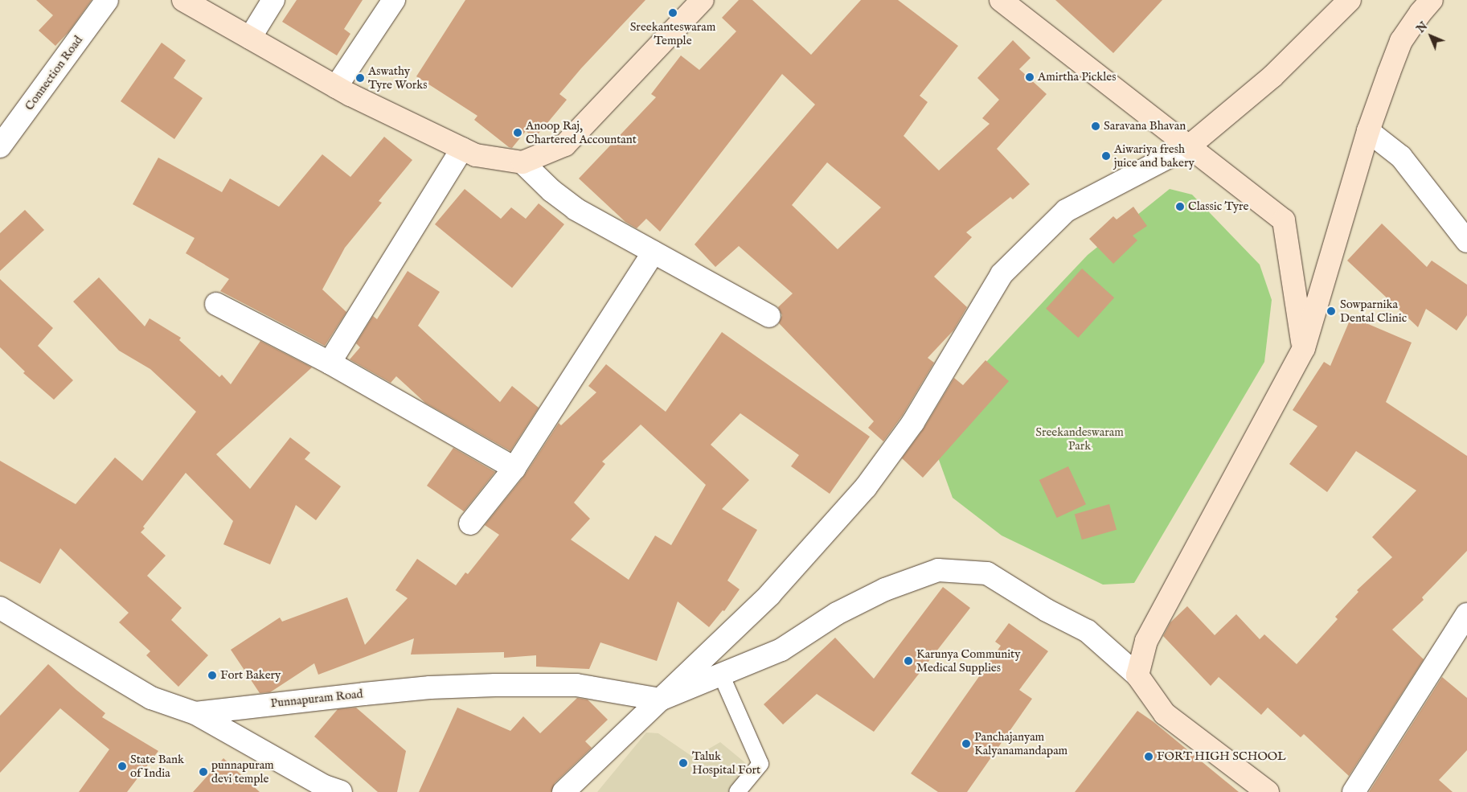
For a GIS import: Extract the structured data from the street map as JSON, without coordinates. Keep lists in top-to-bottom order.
{
  "streets": {
    "street": ["Connection Road", "Punnapuram Road"]
  },
  "parks": ["Sreekandeswaram Park"],
  "places": [
    "Sreekanteswaram Temple",
    "Amirtha Pickles",
    "Aswathy Tyre Works",
    "Saravana Bhavan",
    "Anoop Raj, Chartered Accountant",
    "Aiwariya fresh juice and bakery",
    "Classic Tyre",
    "Sowparnika Dental Clinic",
    "Karunya Community Medical Supplies",
    "Fort Bakery",
    "Panchajanyam Kalyanamandapam",
    "FORT HIGH SCHOOL",
    "Taluk Hospital Fort",
    "State Bank of India",
    "punnapuram devi temple"
  ],
  "north": "top left"
}
